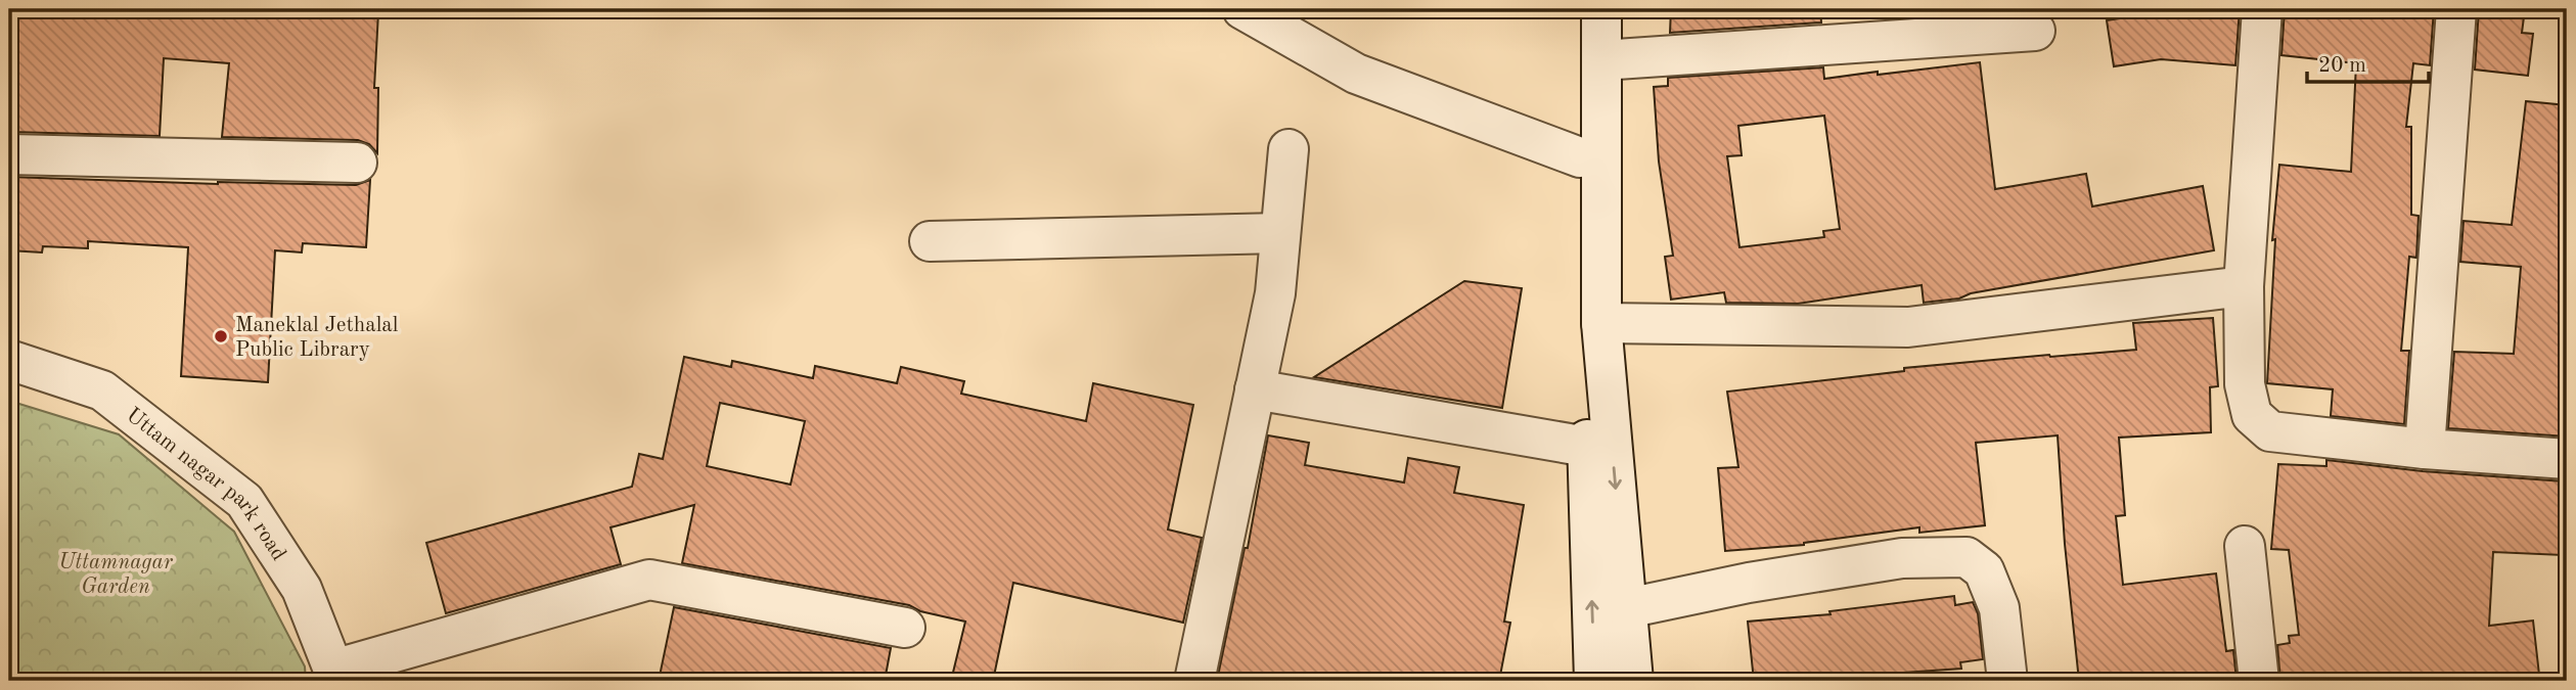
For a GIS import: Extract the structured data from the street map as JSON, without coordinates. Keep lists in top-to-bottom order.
{
  "streets": {
    "street": ["Uttam nagar park road"]
  },
  "parks": ["Uttamnagar Garden"],
  "places": ["Maneklal Jethalal Public Library"],
  "scale_bar": "20 m"
}
